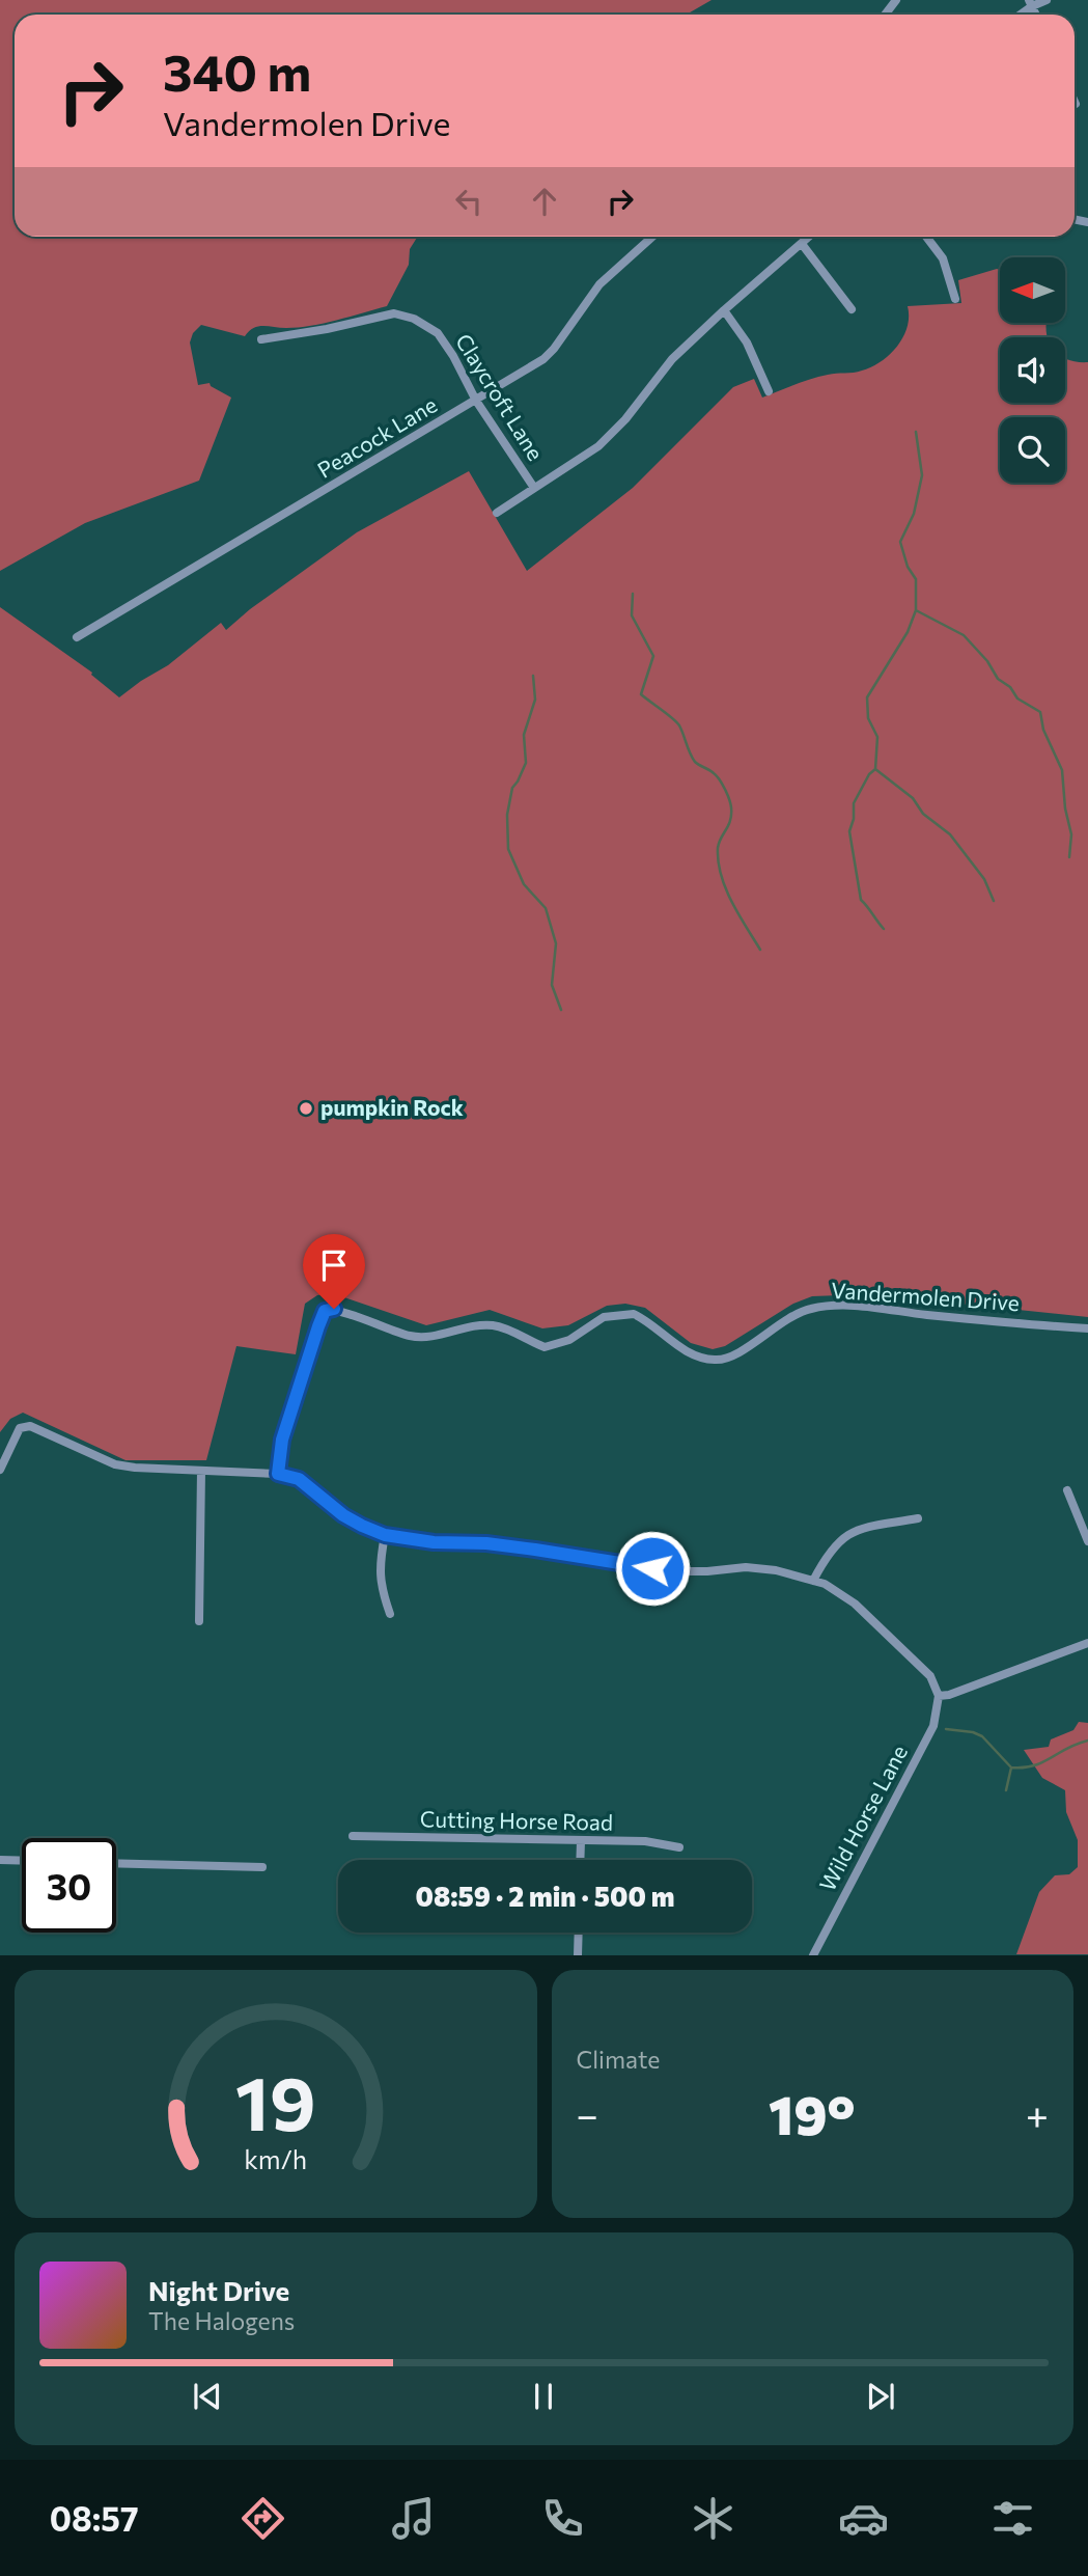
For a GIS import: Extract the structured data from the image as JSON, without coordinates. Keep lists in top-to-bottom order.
{
  "streets": {
    "street": [
      "Claycroft Lane",
      "Peacock Lane",
      "Vandermolen Drive",
      "Wild Horse Lane",
      "Cutting Horse Road"
    ]
  },
  "crossings": [
    ["Claycroft Lane", "Peacock Lane"]
  ],
  "places": ["pumpkin Rock"],
  "north": "left",
  "page": {
    "turn": ["340 m", "Vandermolen Drive"],
    "limit": "30",
    "trip": "08:59 · 2 min · 500 m",
    "tile": "Climate",
    "heat": ["−", "19°", "+"],
    "song": ["Night Drive", "The Halogens"],
    "tabs": "08:57",
    "gauge": ["19", "km/h"]
  }
}
